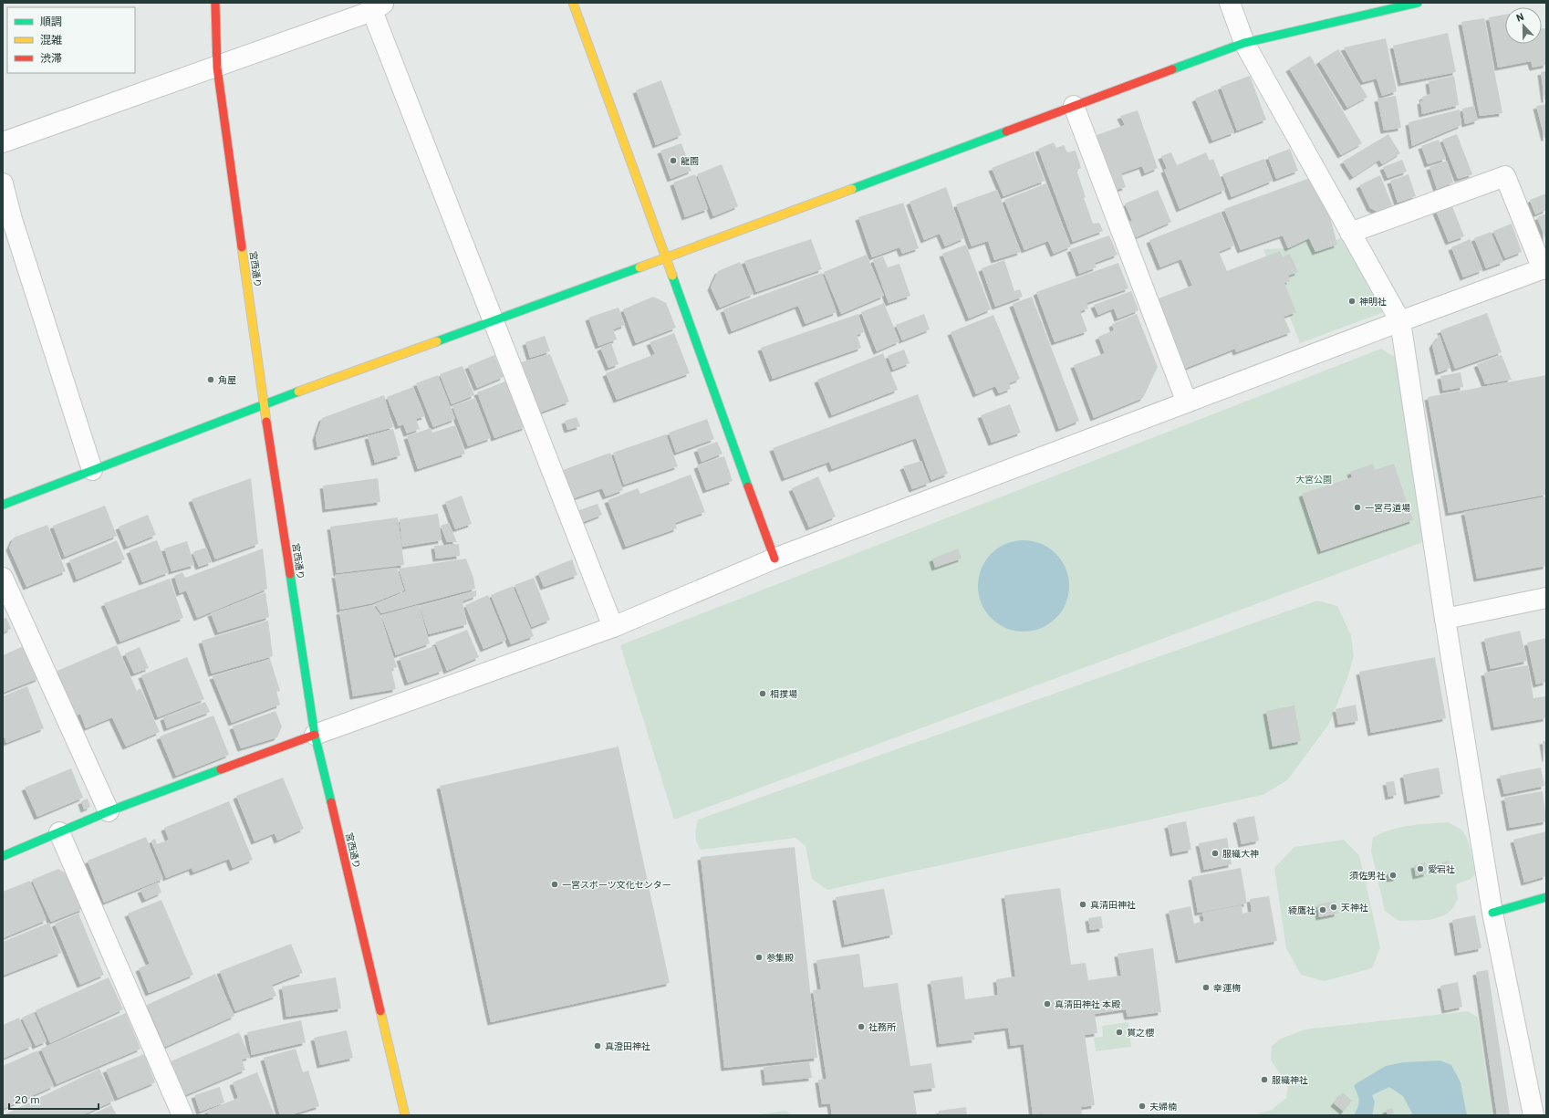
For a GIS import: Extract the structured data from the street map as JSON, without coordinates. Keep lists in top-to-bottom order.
{
  "streets": {
    "street": ["宮西通り"]
  },
  "parks": ["大宮公園"],
  "places": [
    "龍園",
    "神明社",
    "角屋",
    "一宮弓道場",
    "相撲場",
    "服織大神",
    "愛宕社",
    "須佐男社",
    "一宮スポーツ文化センター",
    "真清田神社",
    "天神社",
    "綾鷹社",
    "参集殿",
    "幸運梅",
    "真清田神社 本殿",
    "社務所",
    "貫之櫻",
    "真澄田神社",
    "服織神社",
    "夫婦楠"
  ],
  "legend": ["順調", "混雑", "渋滞"],
  "scale_bar": "20 m",
  "north": "top"
}
